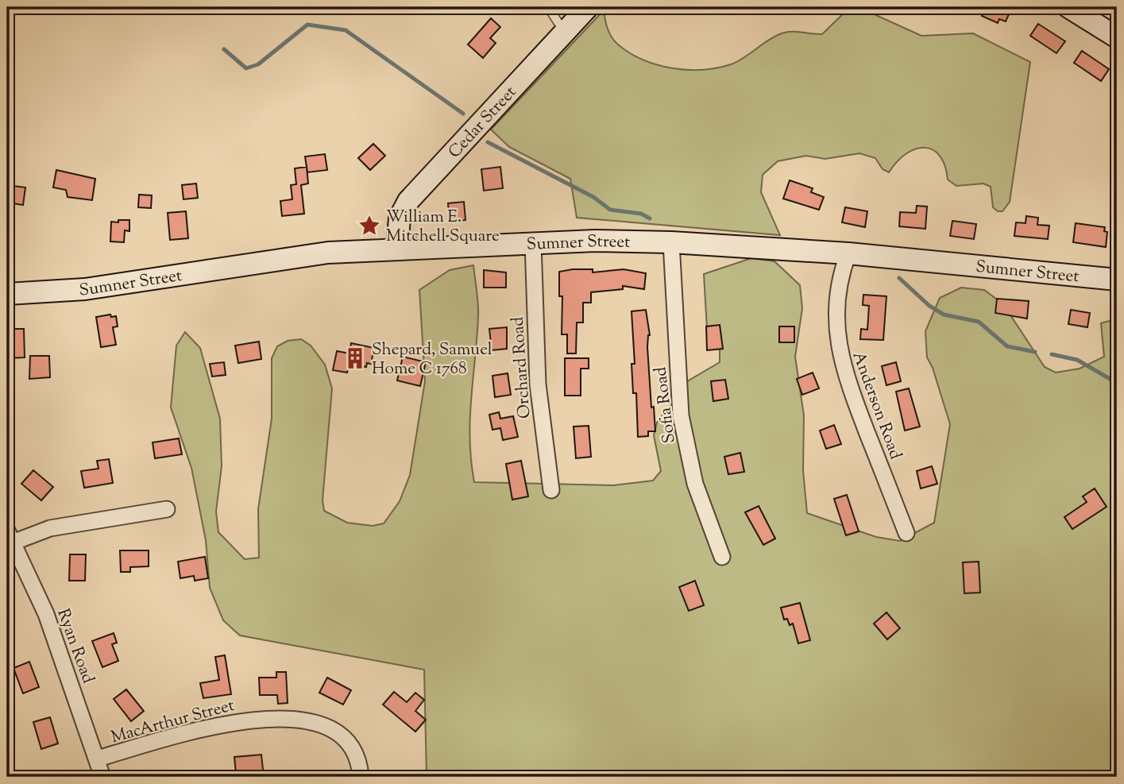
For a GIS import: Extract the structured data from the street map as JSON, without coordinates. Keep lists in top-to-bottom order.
{
  "streets": {
    "main road": ["Cedar Street", "Sumner Street"],
    "street": [
      "Orchard Road",
      "Sofia Road",
      "Anderson Road",
      "Ryan Road",
      "MacArthur Street"
    ]
  },
  "crossings": [
    ["Cedar Street", "Sumner Street"],
    ["Sumner Street", "Orchard Road"],
    ["Sumner Street", "Sofia Road"],
    ["Sumner Street", "Anderson Road"],
    ["Ryan Road", "MacArthur Street"]
  ],
  "places": {
    "place": ["William E. Mitchell Square"],
    "building": ["Shepard, Samuel Home C 1768"]
  }
}
